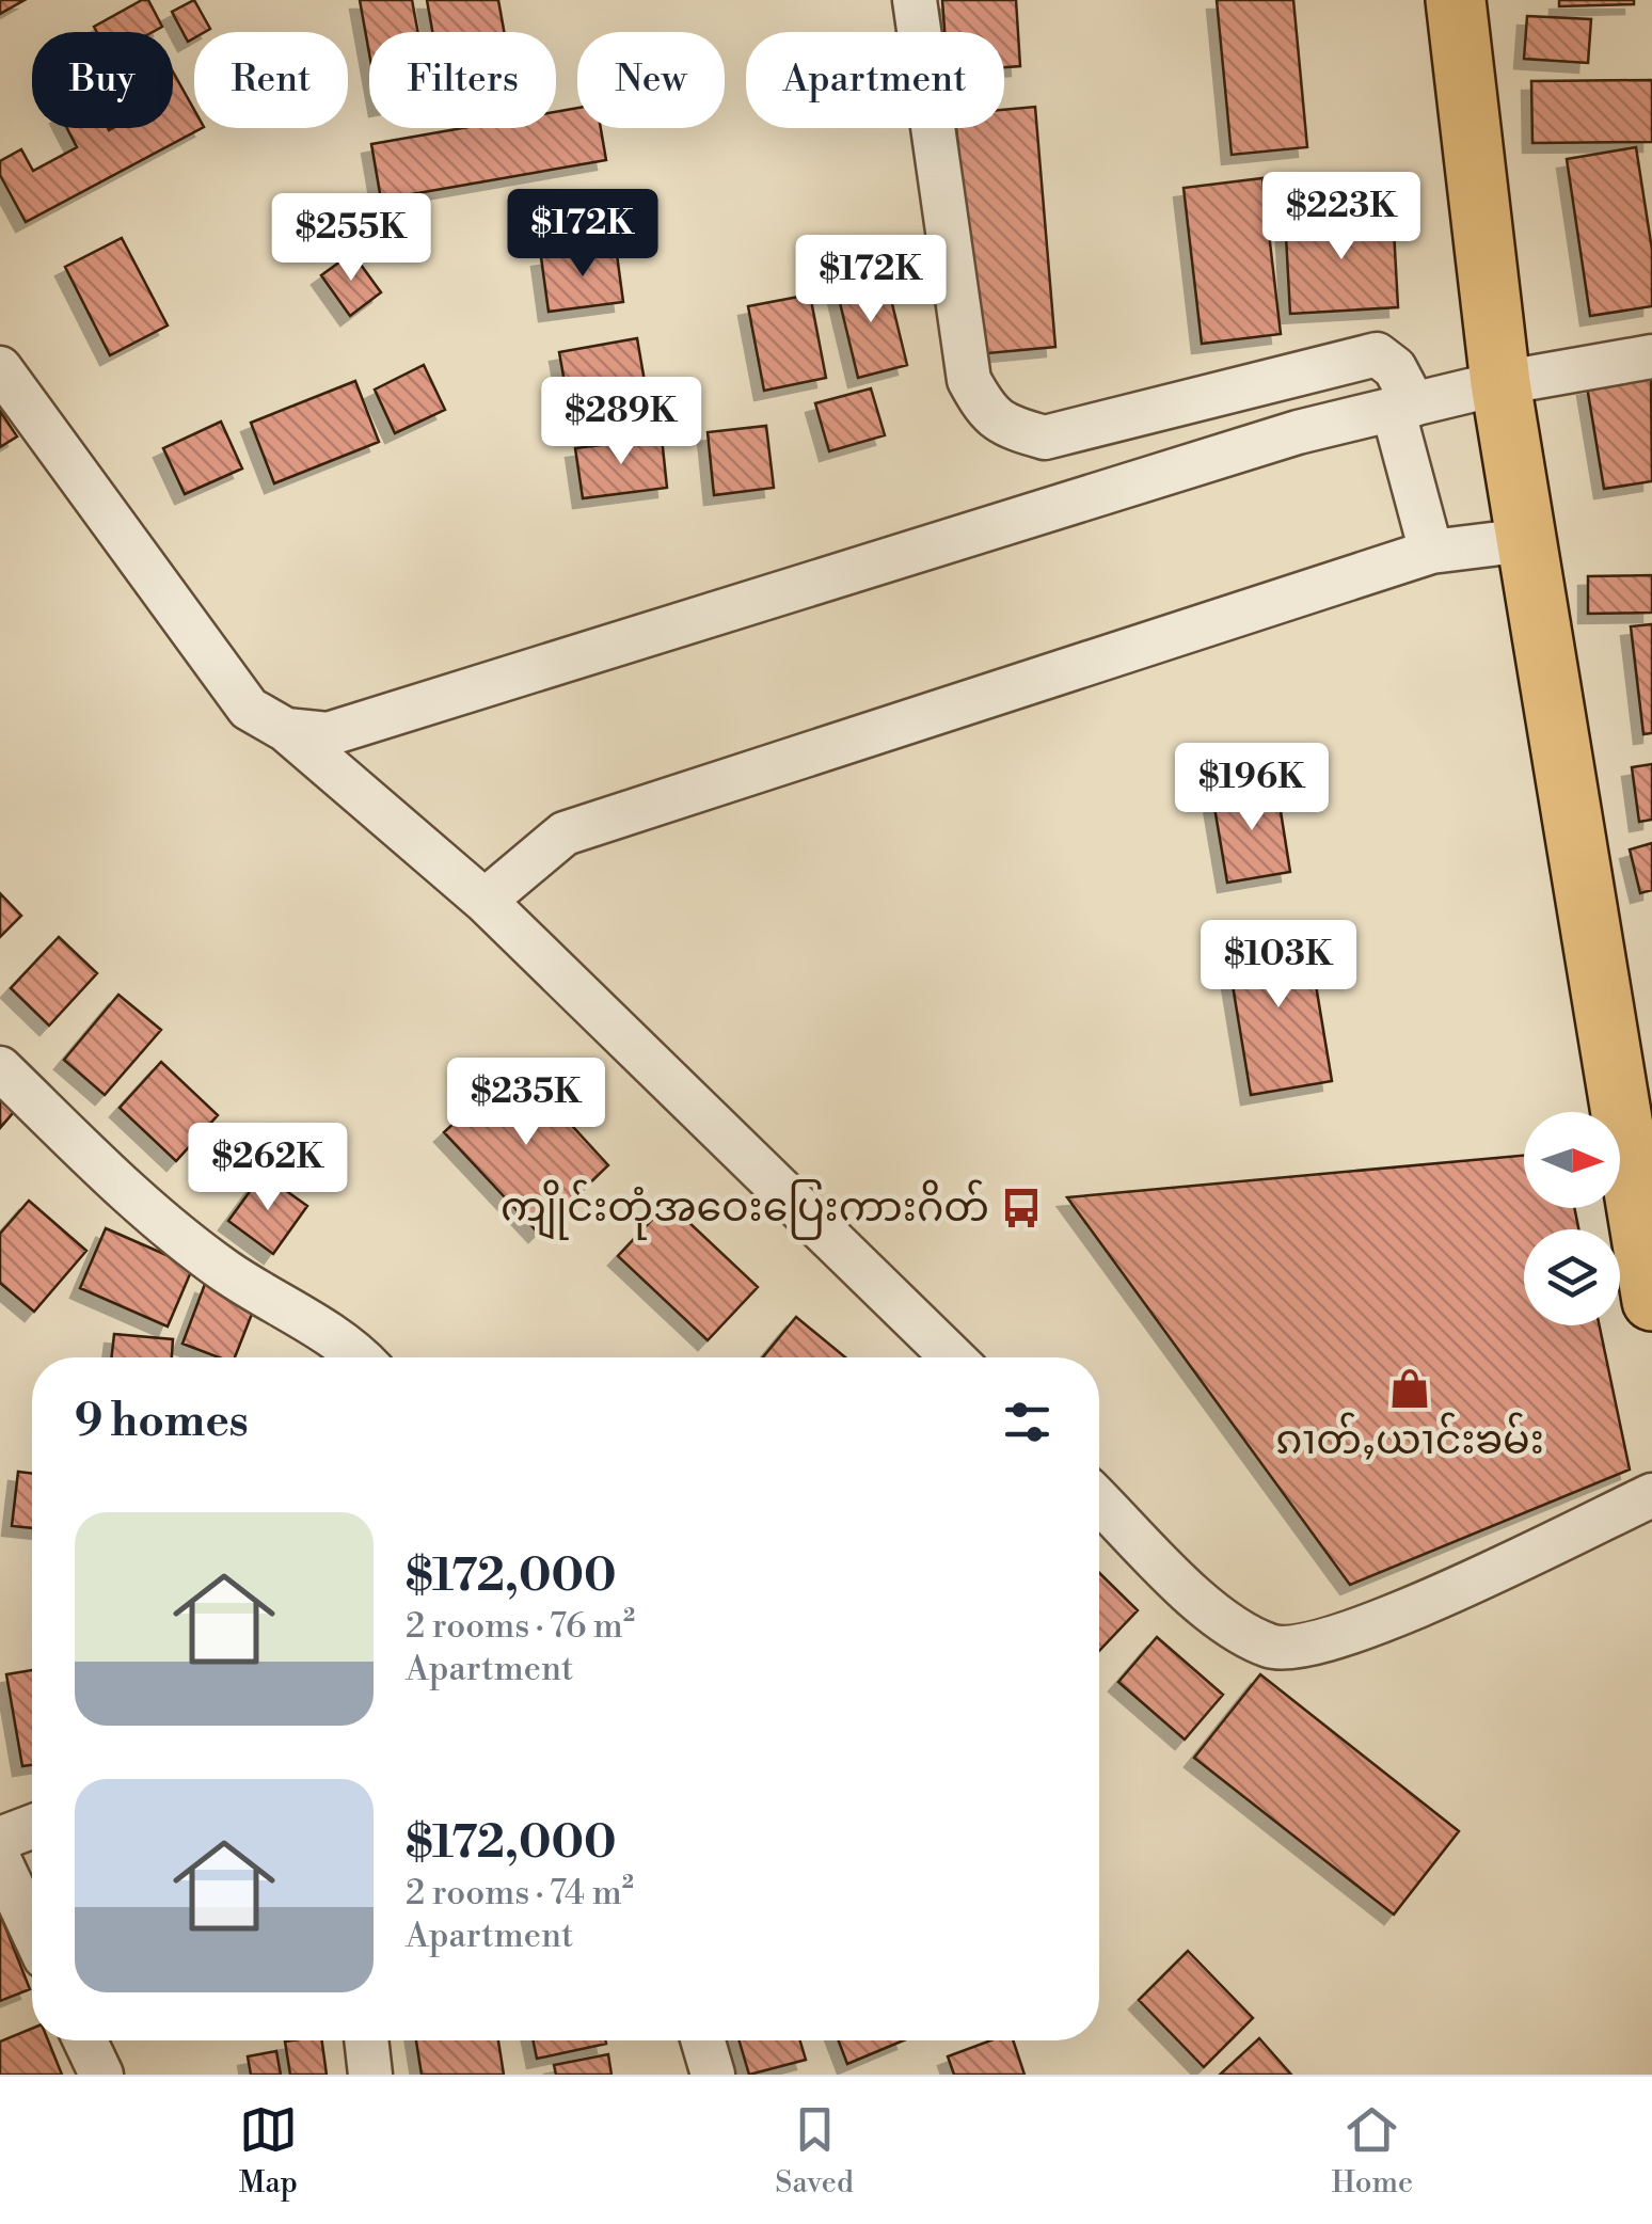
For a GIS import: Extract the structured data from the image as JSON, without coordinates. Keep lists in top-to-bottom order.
{
  "places": {
    "bus stop": ["ကျိုင်းတုံအဝေးပြေးကားဂိတ်"],
    "shop": ["ၵၢတ်ႇယၢင်းၶမ်း"]
  },
  "north": "right",
  "page": {
    "chip": [
      "Buy",
      "Rent",
      "Filters",
      "New",
      "Apartment"
    ],
    "price": [
      "$223K",
      "$172K",
      "$255K",
      "$172K",
      "$289K",
      "$196K",
      "$103K",
      "$235K",
      "$262K"
    ],
    "heading": "9 homes",
    "list": [
      {
        "name": "$172,000",
        "note": "2 rooms · 76 m² · Apartment"
      },
      {
        "name": "$172,000",
        "note": "2 rooms · 74 m² · Apartment"
      }
    ],
    "tabs": ["Map", "Saved", "Home"]
  }
}
